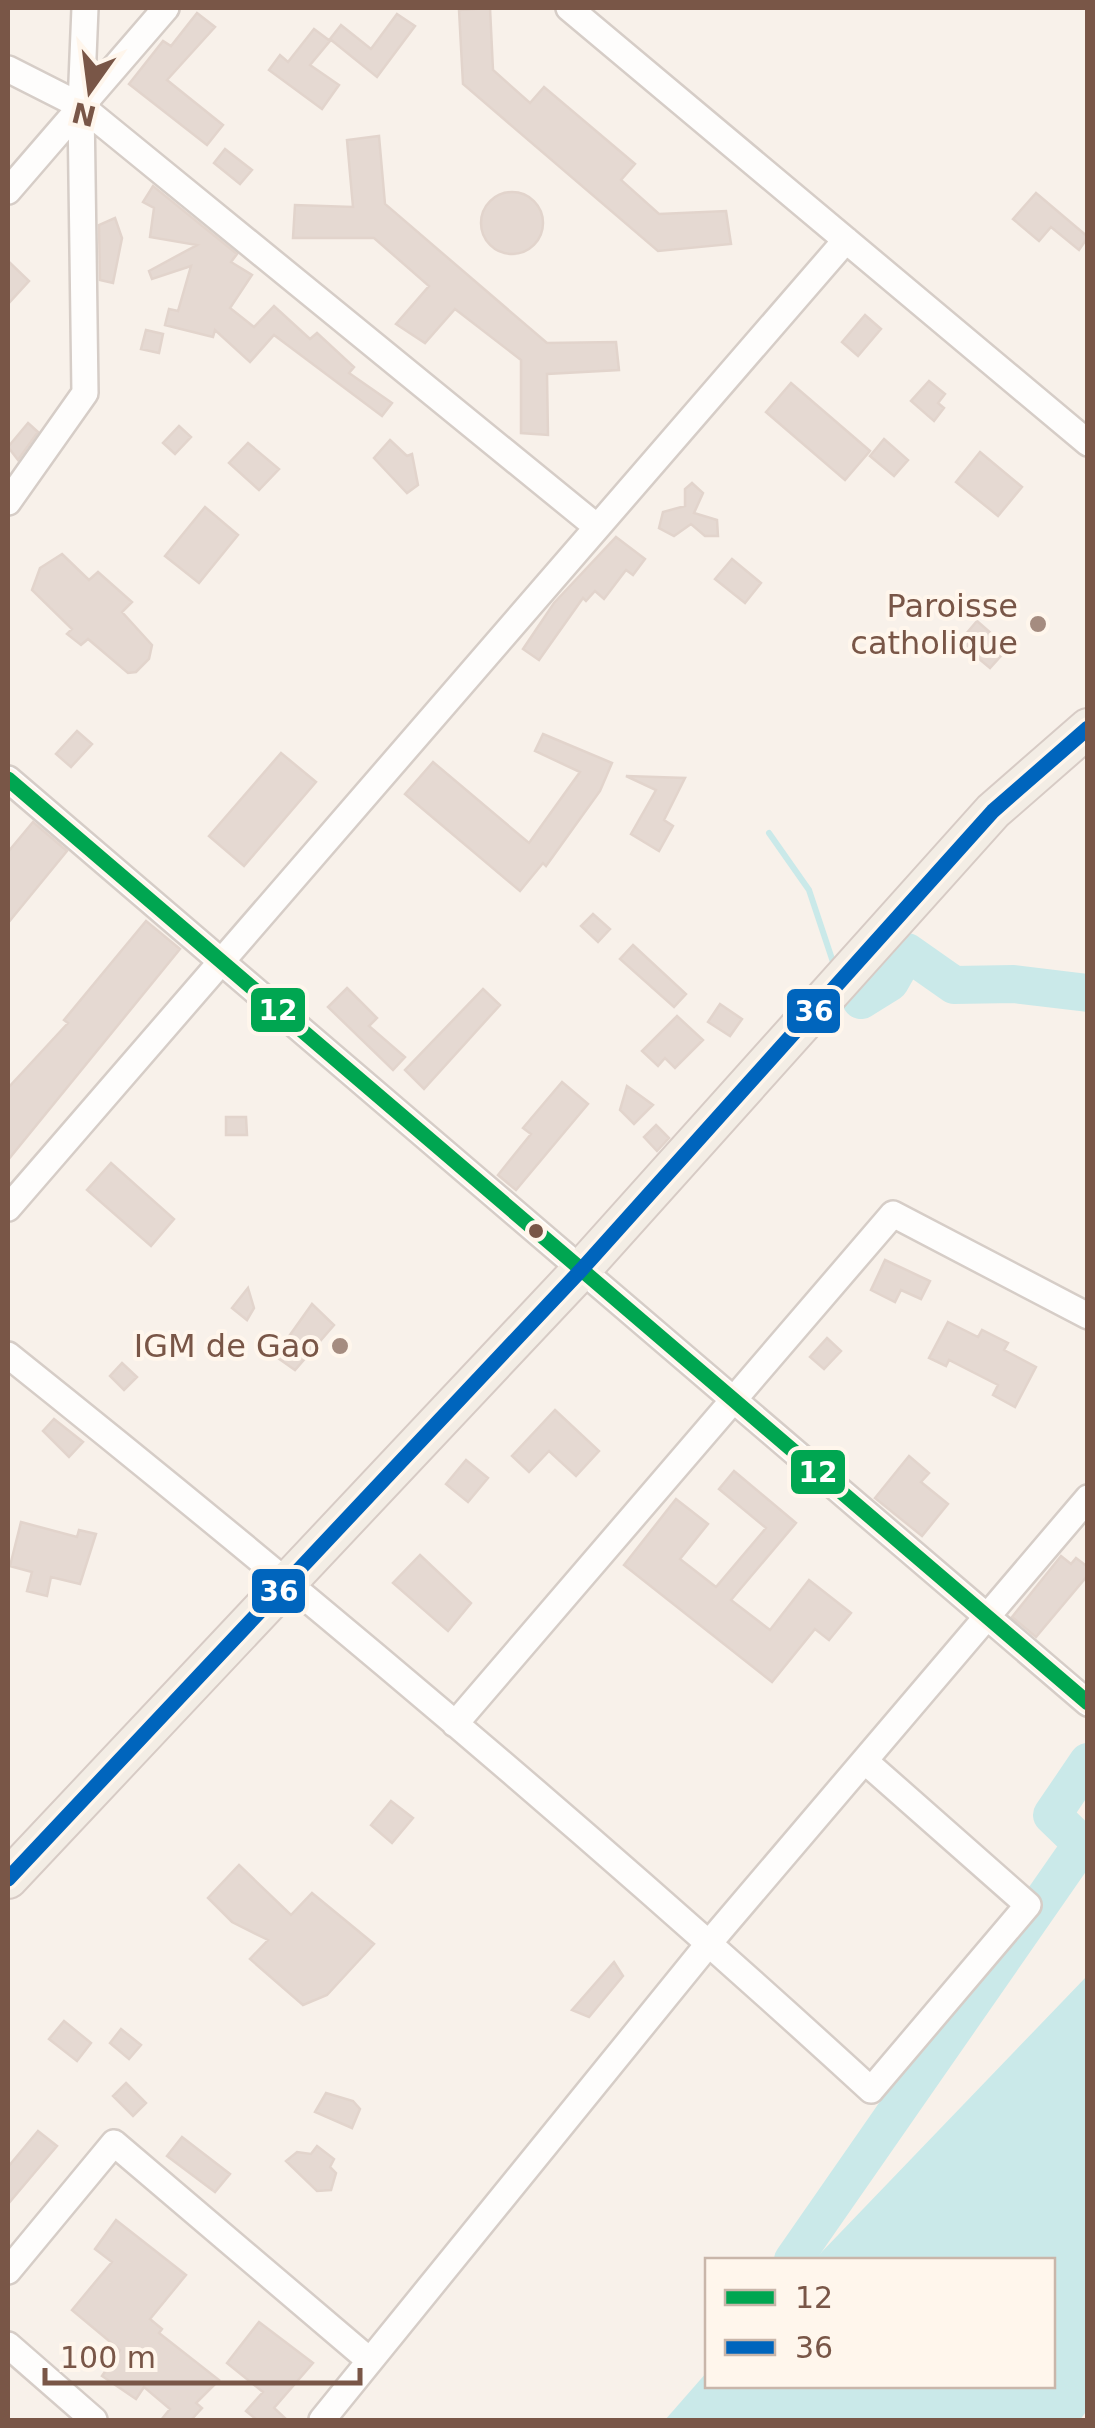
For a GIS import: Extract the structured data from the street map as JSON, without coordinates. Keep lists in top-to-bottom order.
{
  "places": ["Paroisse catholique", "IGM de Gao"],
  "lines": ["transit line 36", "transit line 12"],
  "legend": ["12", "36"],
  "scale_bar": "100 m",
  "north": "bottom"
}
